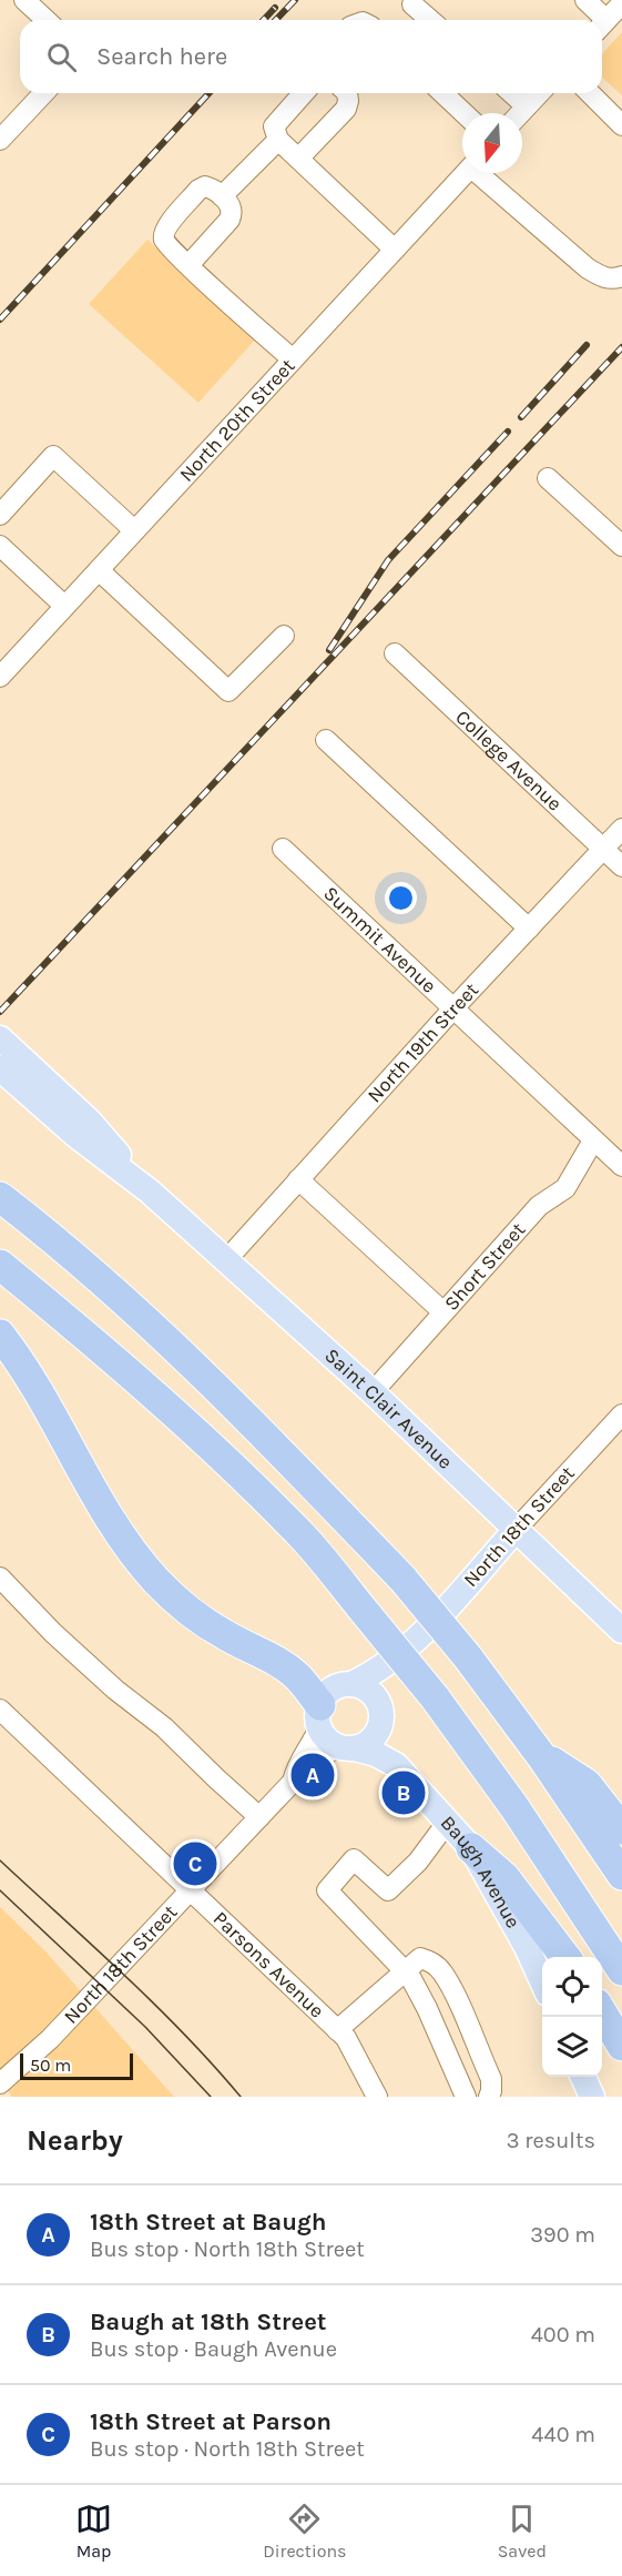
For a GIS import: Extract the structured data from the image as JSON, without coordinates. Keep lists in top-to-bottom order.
{
  "streets": {
    "main road": ["Saint Clair Avenue", "North 18th Street", "Baugh Avenue"],
    "street": [
      "North 20th Street",
      "College Avenue",
      "Summit Avenue",
      "North 19th Street",
      "Short Street",
      "Parsons Avenue"
    ]
  },
  "crossings": [
    ["College Avenue", "North 19th Street"],
    ["Summit Avenue", "North 19th Street"],
    ["Summit Avenue", "Short Street"],
    ["North 19th Street", "Saint Clair Avenue"],
    ["Short Street", "Saint Clair Avenue"],
    ["Saint Clair Avenue", "North 18th Street"],
    ["North 18th Street", "Baugh Avenue"],
    ["North 18th Street", "Parsons Avenue"]
  ],
  "scale_bar": "50 m",
  "north": "bottom",
  "page": {
    "search": "Search here",
    "pins": ["A", "B", "C"],
    "scale": "50 m",
    "heading": ["Nearby", "3 results"],
    "list": [
      {
        "mark": "A",
        "name": "18th Street at Baugh",
        "note": "Bus stop · North 18th Street",
        "value": "390 m"
      },
      {
        "mark": "B",
        "name": "Baugh at 18th Street",
        "note": "Bus stop · Baugh Avenue",
        "value": "400 m"
      },
      {
        "mark": "C",
        "name": "18th Street at Parson",
        "note": "Bus stop · North 18th Street",
        "value": "440 m"
      }
    ],
    "nav": ["Map", "Directions", "Saved"]
  }
}
